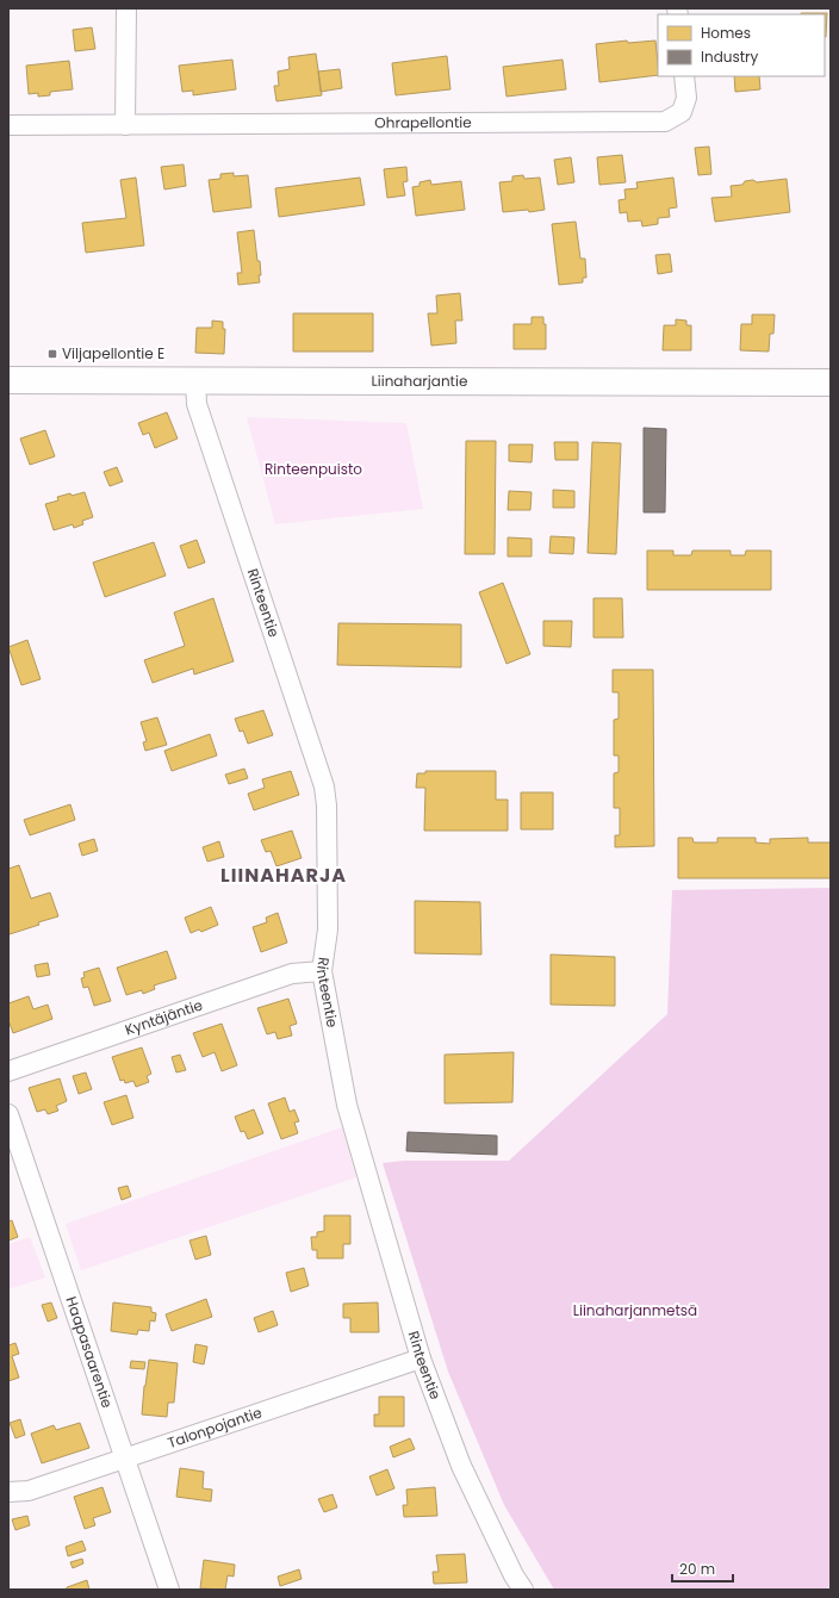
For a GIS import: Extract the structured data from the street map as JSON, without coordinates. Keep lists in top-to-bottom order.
{
  "streets": {
    "main road": ["Liinaharjantie"],
    "street": [
      "Ohrapellontie",
      "Rinteentie",
      "Kyntäjäntie",
      "Haapasaarentie",
      "Talonpojantie"
    ]
  },
  "crossings": [
    ["Liinaharjantie", "Rinteentie"],
    ["Rinteentie", "Kyntäjäntie"],
    ["Rinteentie", "Talonpojantie"],
    ["Haapasaarentie", "Talonpojantie"]
  ],
  "districts": ["LIINAHARJA"],
  "parks": ["Rinteenpuisto", "Liinaharjanmetsä"],
  "places": {
    "transit": ["Viljapellontie E"]
  },
  "legend": ["Homes", "Industry"],
  "scale_bar": "20 m"
}
